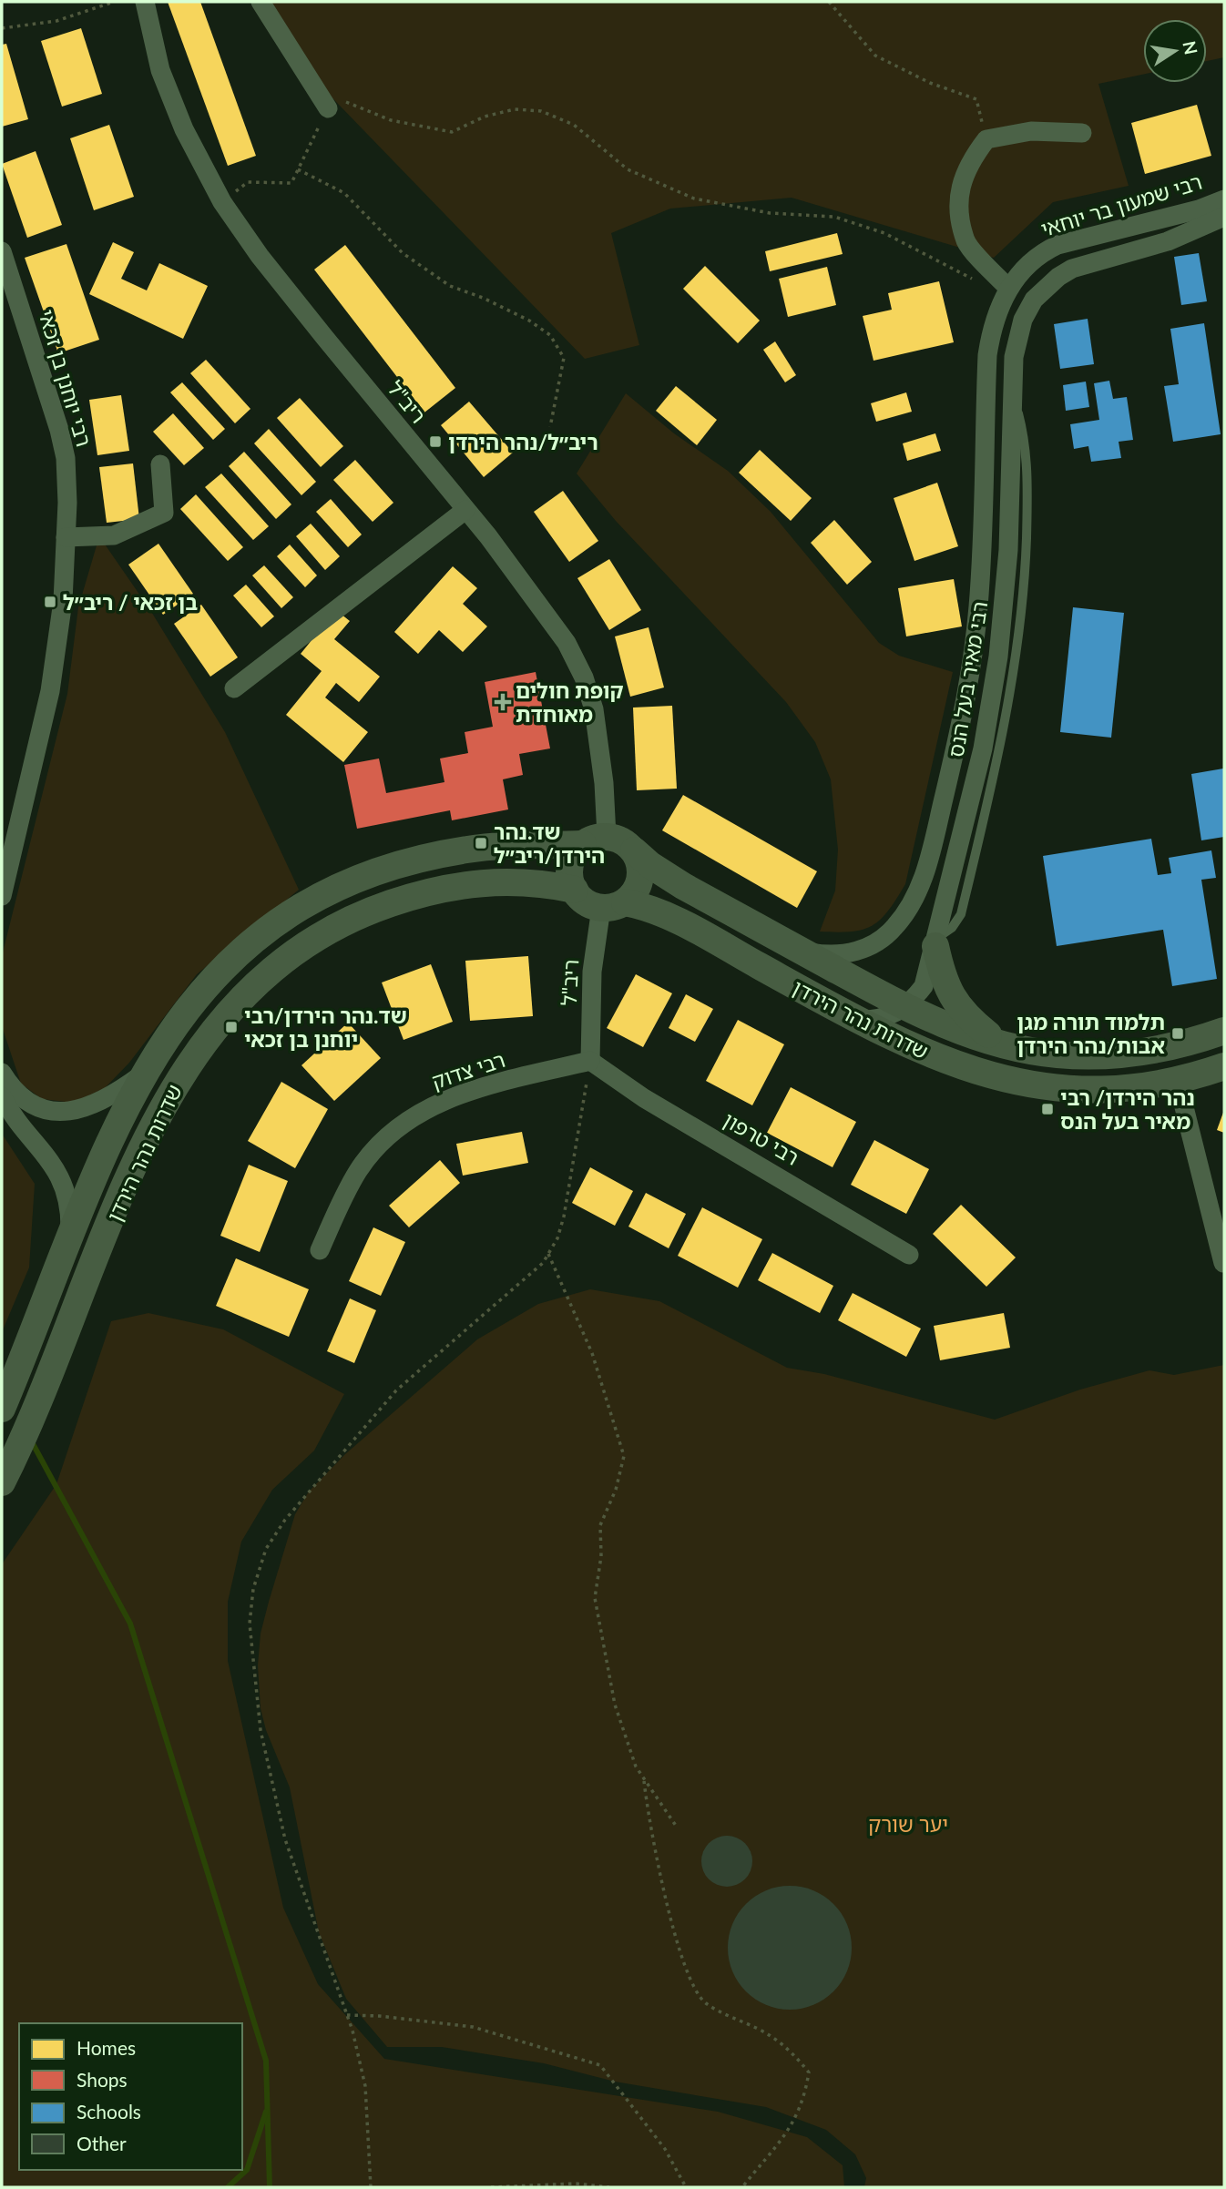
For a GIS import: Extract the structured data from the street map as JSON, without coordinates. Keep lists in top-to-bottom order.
{
  "streets": {
    "main road": ["שדרות נהר הירדן"],
    "street": [
      "רבי שמעון בר יוחאי",
      "רבי יוחנן בן זכאי",
      "ריב\"ל",
      "רבי מאיר בעל הנס",
      "רבי צדוק",
      "רבי טרפון"
    ]
  },
  "crossings": [
    ["רבי שמעון בר יוחאי", "רבי מאיר בעל הנס"],
    ["ריב\"ל", "שדרות נהר הירדן"],
    ["ריב\"ל", "רבי צדוק"],
    ["ריב\"ל", "רבי טרפון"],
    ["רבי מאיר בעל הנס", "שדרות נהר הירדן"],
    ["רבי צדוק", "רבי טרפון"]
  ],
  "parks": ["יער שורק"],
  "places": {
    "transit": [
      "ריב״ל/נהר הירדן",
      "בן זכאי / ריב״ל",
      "שד.נהר הירדן/ריב״ל",
      "שד.נהר הירדן/רבי יוחנן בן זכאי",
      "תלמוד תורה מגן אבות/נהר הירדן",
      "נהר הירדן/ רבי מאיר בעל הנס"
    ],
    "health": ["קופת חולים מאוחדת"]
  },
  "legend": [
    "Homes",
    "Shops",
    "Schools",
    "Other"
  ],
  "north": "right"
}
